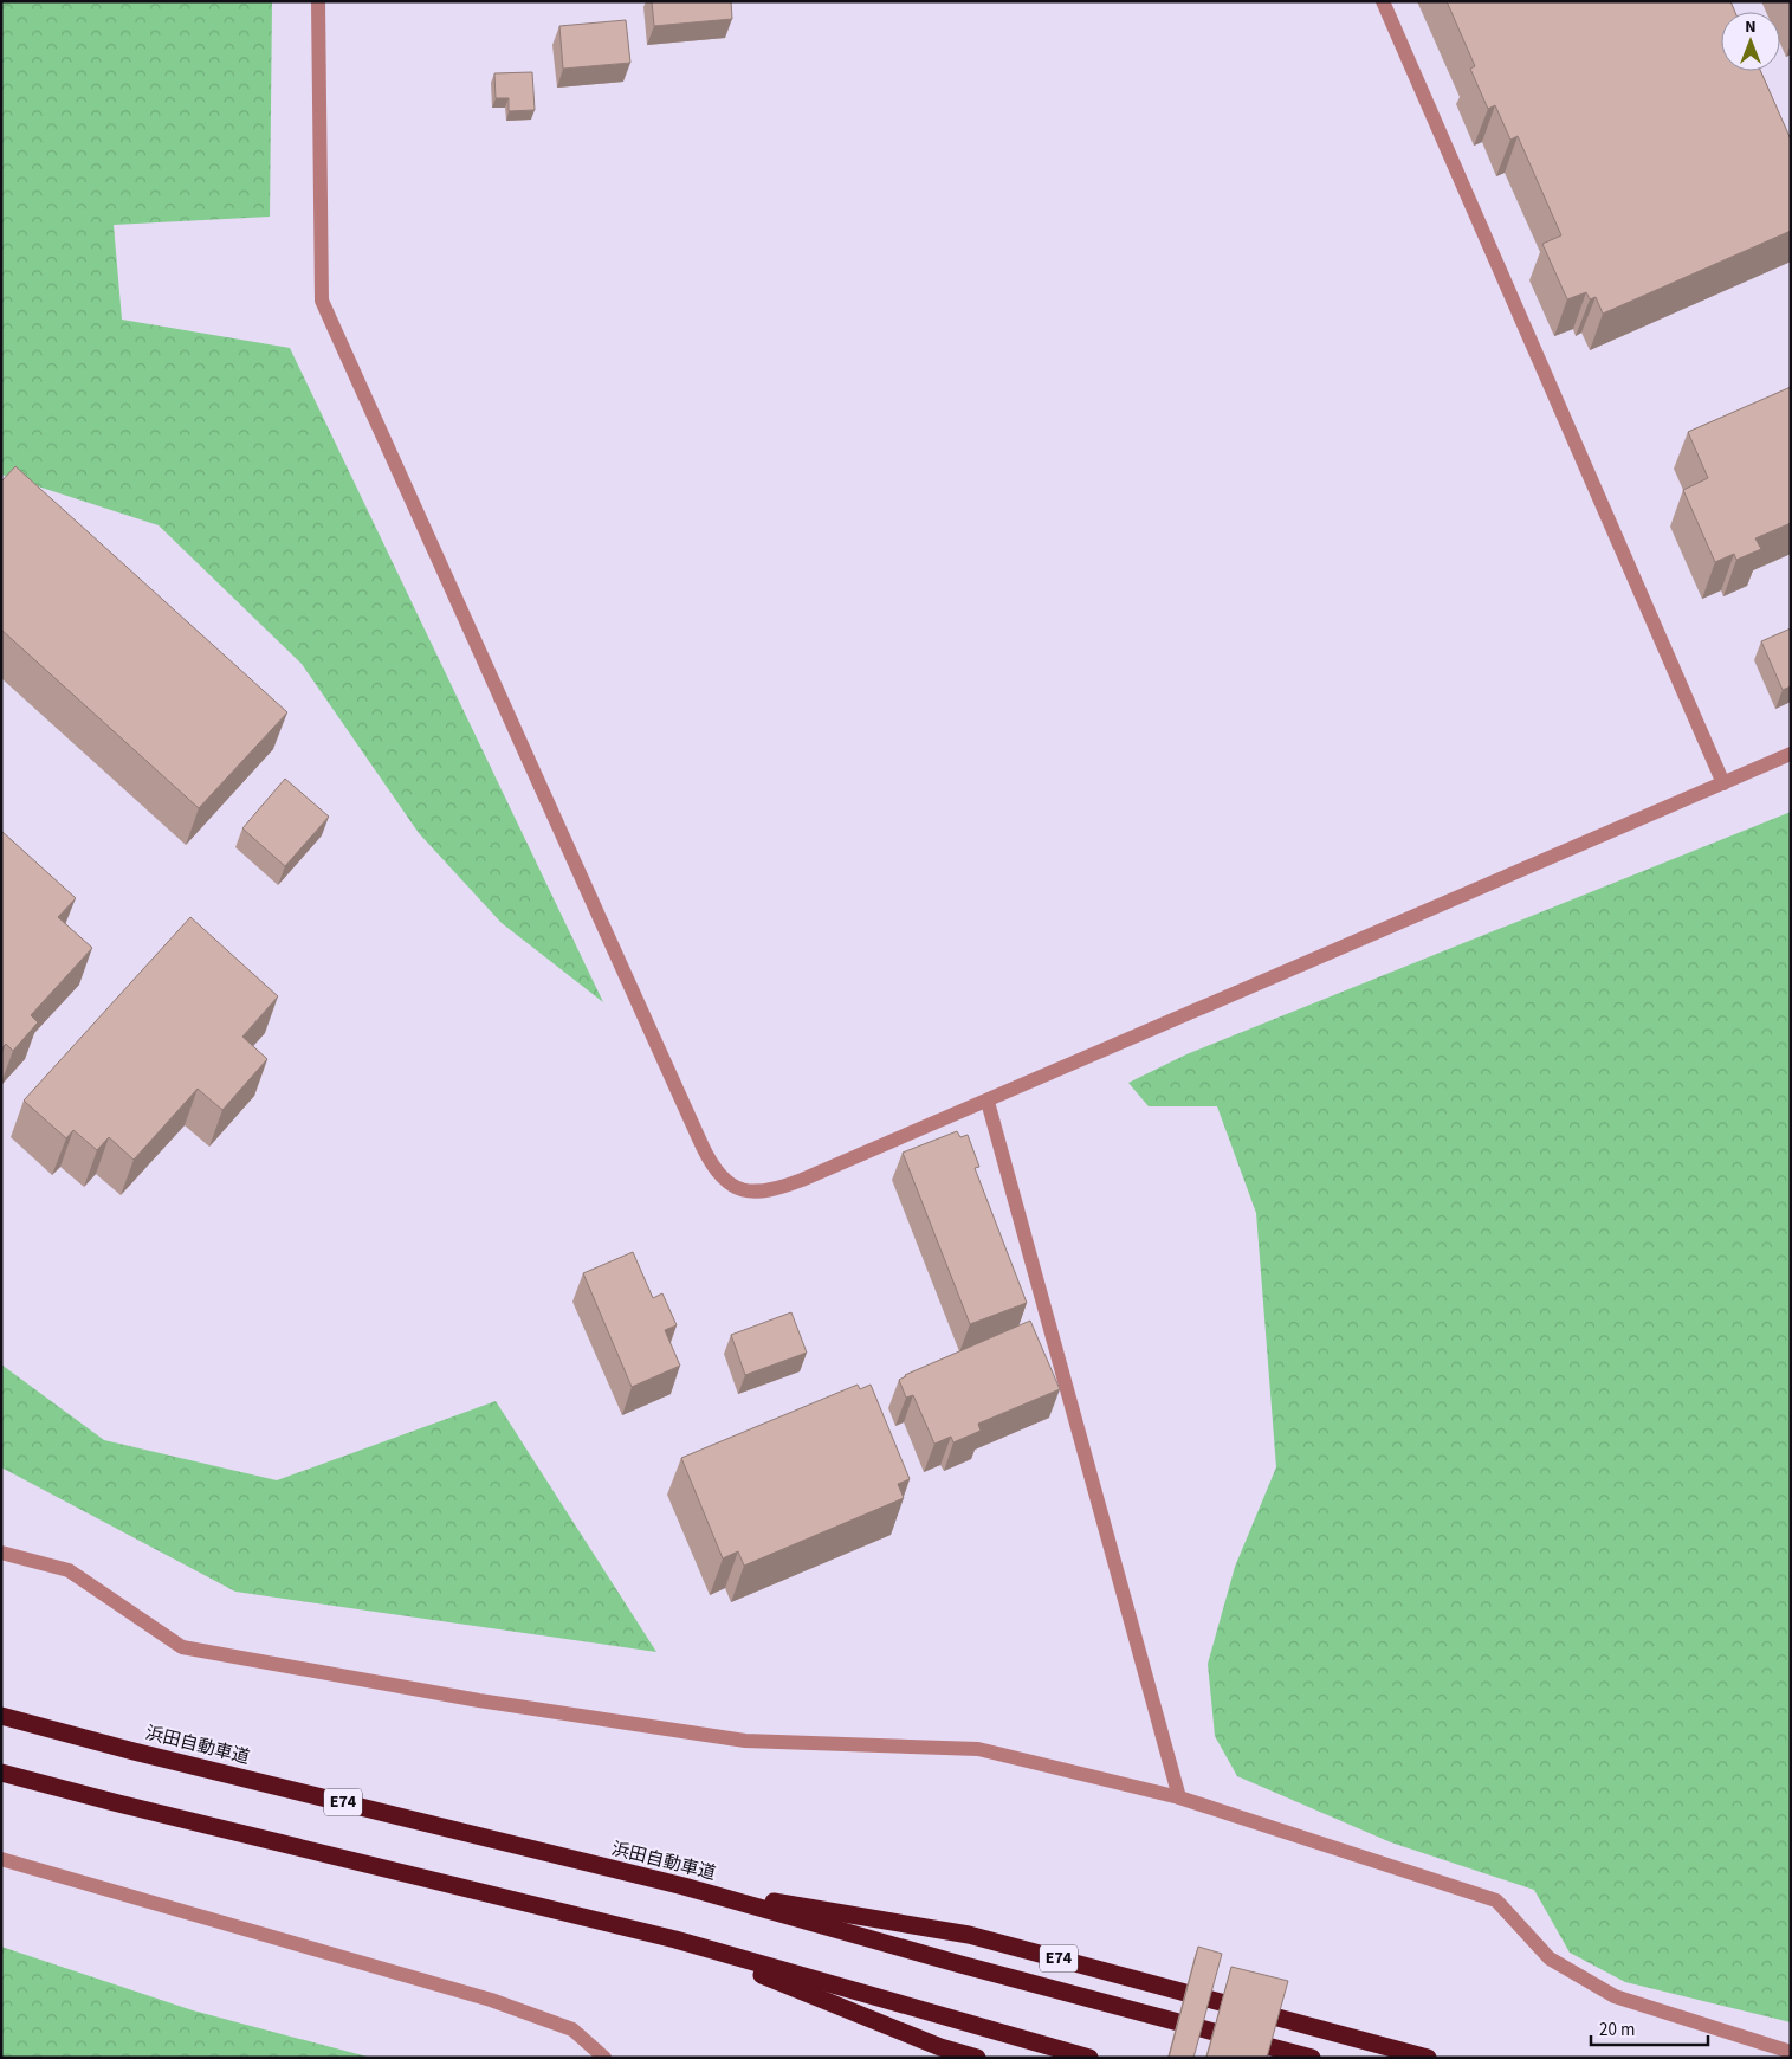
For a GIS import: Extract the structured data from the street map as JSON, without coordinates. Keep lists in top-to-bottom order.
{
  "streets": {
    "highway": ["浜田自動車道", "E74"]
  },
  "crossings": [
    ["浜田自動車道", "E74"]
  ],
  "scale_bar": "20 m",
  "north": "top"
}
